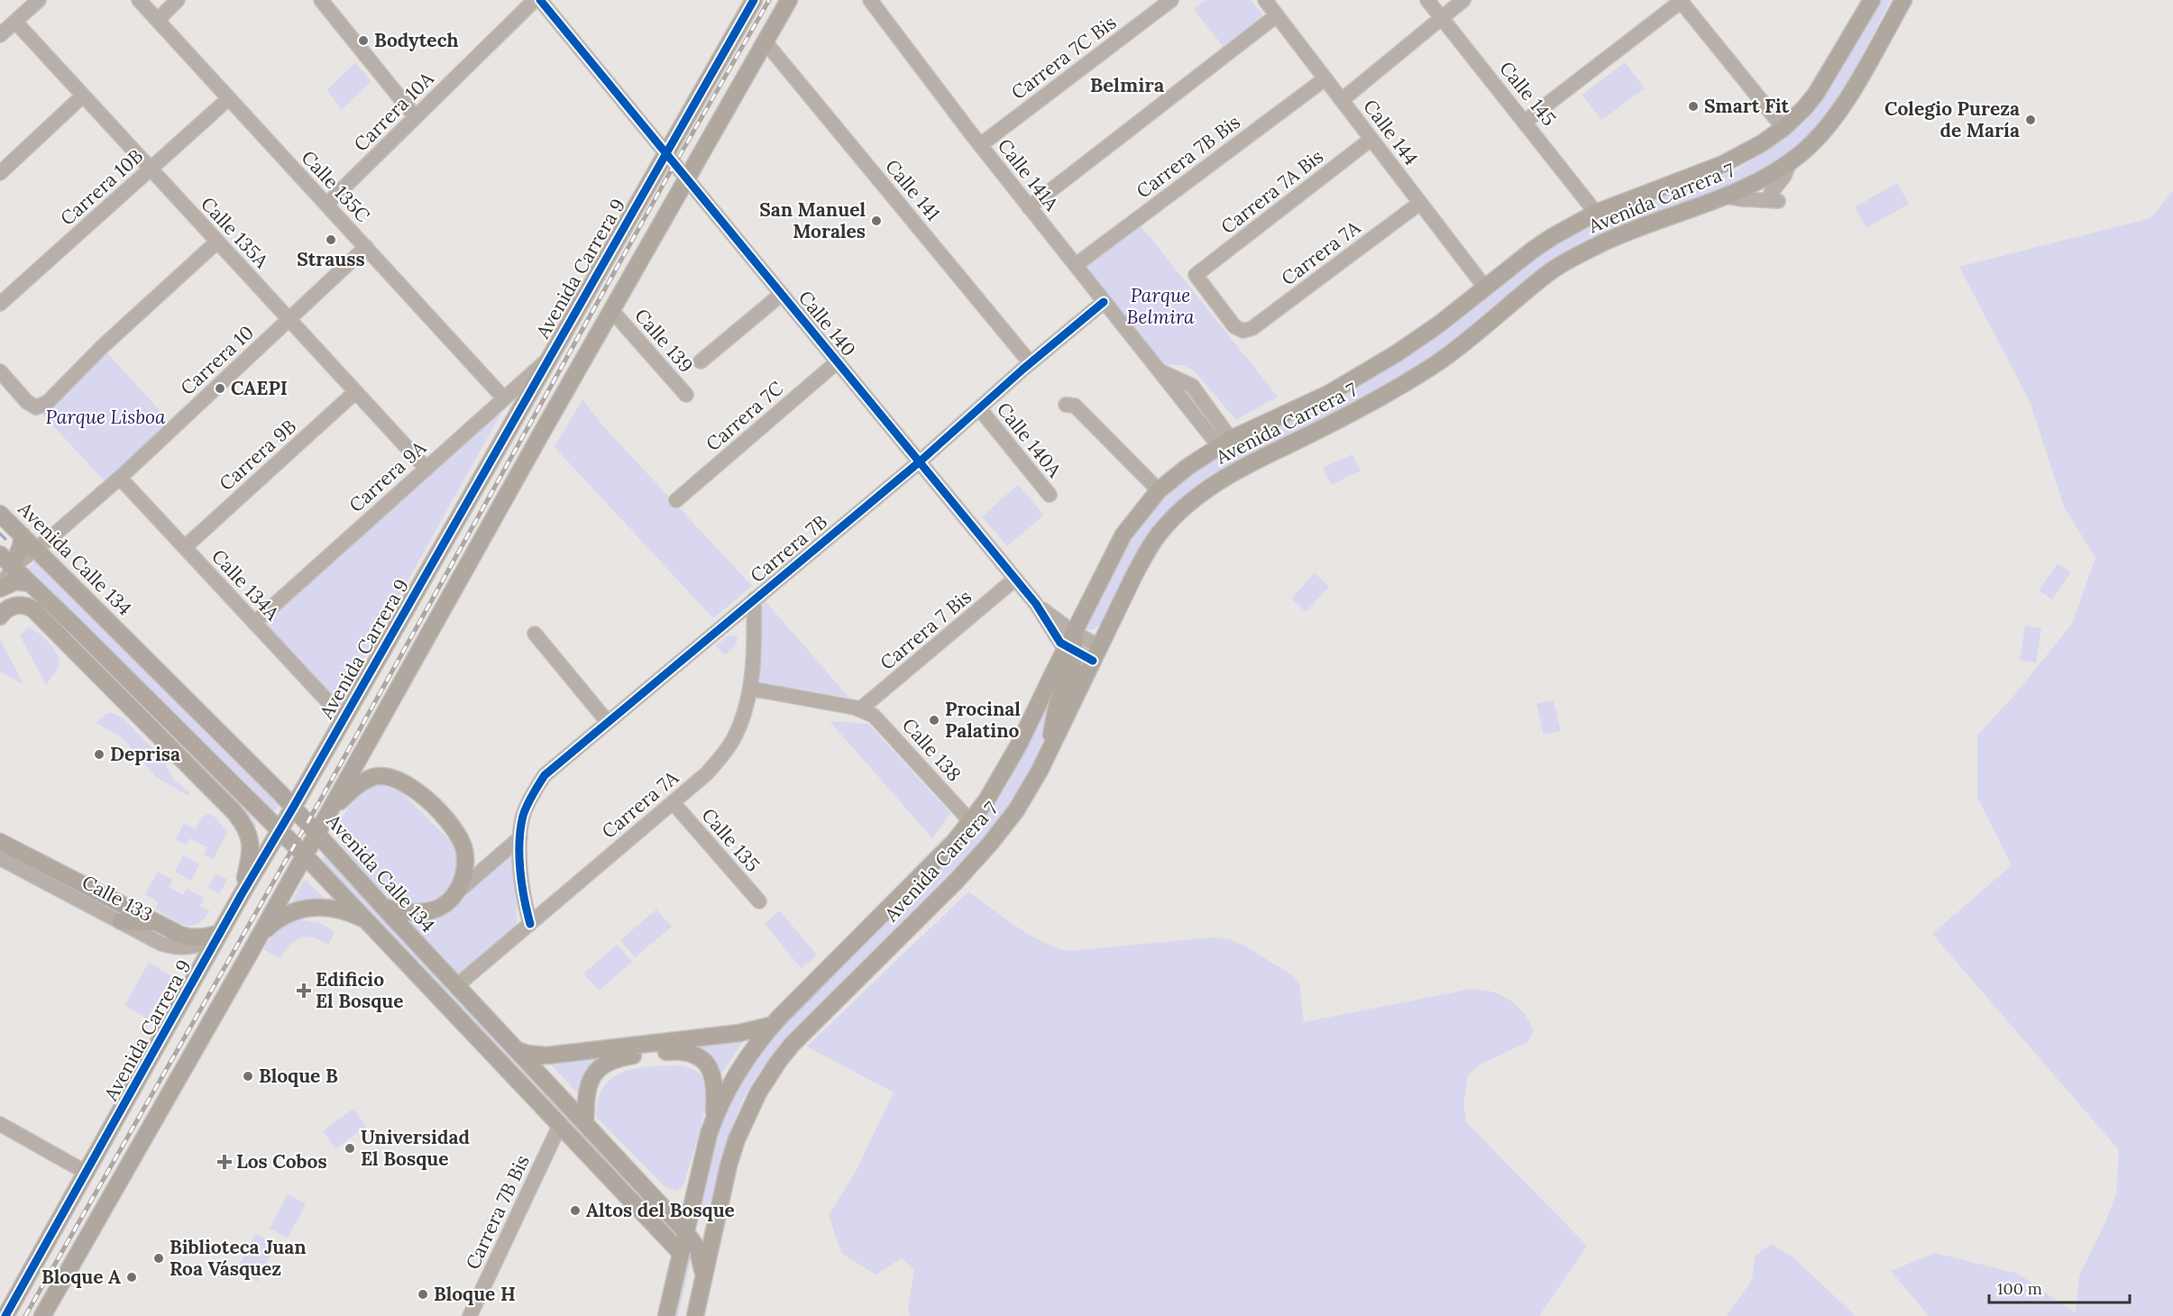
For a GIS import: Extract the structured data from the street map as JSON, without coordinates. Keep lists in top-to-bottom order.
{
  "streets": {
    "main road": ["Avenida Carrera 7", "Avenida Carrera 9", "Avenida Calle 134"],
    "street": [
      "Carrera 7C Bis",
      "Calle 145",
      "Carrera 10A",
      "Calle 144",
      "Carrera 7B Bis",
      "Calle 141A",
      "Calle 135C",
      "Carrera 10B",
      "Calle 141",
      "Carrera 7A Bis",
      "Calle 135A",
      "Carrera 7A",
      "Calle 140",
      "Calle 139",
      "Carrera 10",
      "Carrera 7C",
      "Calle 140A",
      "Carrera 9B",
      "Carrera 9A",
      "Carrera 7B",
      "Calle 134A",
      "Carrera 7 Bis",
      "Calle 138",
      "Calle 135",
      "Calle 133"
    ]
  },
  "crossings": [
    ["Carrera 7C Bis", "Calle 141A"],
    ["Calle 145", "Avenida Carrera 7"],
    ["Carrera 10A", "Calle 135C"],
    ["Calle 144", "Carrera 7B Bis"],
    ["Calle 144", "Carrera 7A Bis"],
    ["Calle 144", "Avenida Carrera 7"],
    ["Calle 144", "Carrera 7A"],
    ["Carrera 7B Bis", "Calle 141A"],
    ["Calle 141A", "Avenida Carrera 7"],
    ["Calle 141A", "Carrera 7B"],
    ["Calle 135C", "Carrera 10B"],
    ["Calle 135C", "Carrera 10"],
    ["Calle 135C", "Carrera 9A"],
    ["Carrera 10B", "Calle 135A"],
    ["Calle 141", "Carrera 7B"],
    ["Carrera 7A Bis", "Carrera 7A"],
    ["Avenida Carrera 7", "Calle 140"],
    ["Avenida Carrera 7", "Avenida Calle 134"],
    ["Avenida Carrera 7", "Calle 138"],
    ["Calle 135A", "Carrera 10"],
    ["Calle 135A", "Carrera 9B"],
    ["Calle 135A", "Carrera 9A"],
    ["Carrera 7A", "Carrera 7B"],
    ["Carrera 7A", "Avenida Calle 134"],
    ["Carrera 7A", "Calle 135"],
    ["Avenida Carrera 9", "Calle 140"],
    ["Avenida Carrera 9", "Carrera 9A"],
    ["Avenida Carrera 9", "Avenida Calle 134"],
    ["Avenida Carrera 9", "Calle 134A"],
    ["Avenida Carrera 9", "Calle 133"],
    ["Calle 140", "Carrera 7C"],
    ["Calle 140", "Carrera 7B"],
    ["Calle 140", "Carrera 7 Bis"],
    ["Carrera 10", "Avenida Calle 134"],
    ["Carrera 10", "Calle 134A"],
    ["Calle 140A", "Carrera 7B"],
    ["Carrera 9B", "Calle 134A"],
    ["Carrera 9A", "Calle 134A"],
    ["Carrera 7 Bis", "Calle 138"]
  ],
  "districts": ["Belmira"],
  "parks": ["Parque Belmira", "Parque Lisboa"],
  "places": {
    "other": [
      "Bodytech",
      "Smart Fit",
      "Colegio Pureza de María",
      "San Manuel Morales",
      "Strauss",
      "CAEPI",
      "Procinal Palatino",
      "Deprisa",
      "Bloque B",
      "Universidad El Bosque",
      "Altos del Bosque",
      "Biblioteca Juan Roa Vásquez",
      "Bloque A",
      "Bloque H"
    ],
    "health": ["Edificio El Bosque", "Los Cobos"]
  },
  "scale_bar": "100 m"
}
